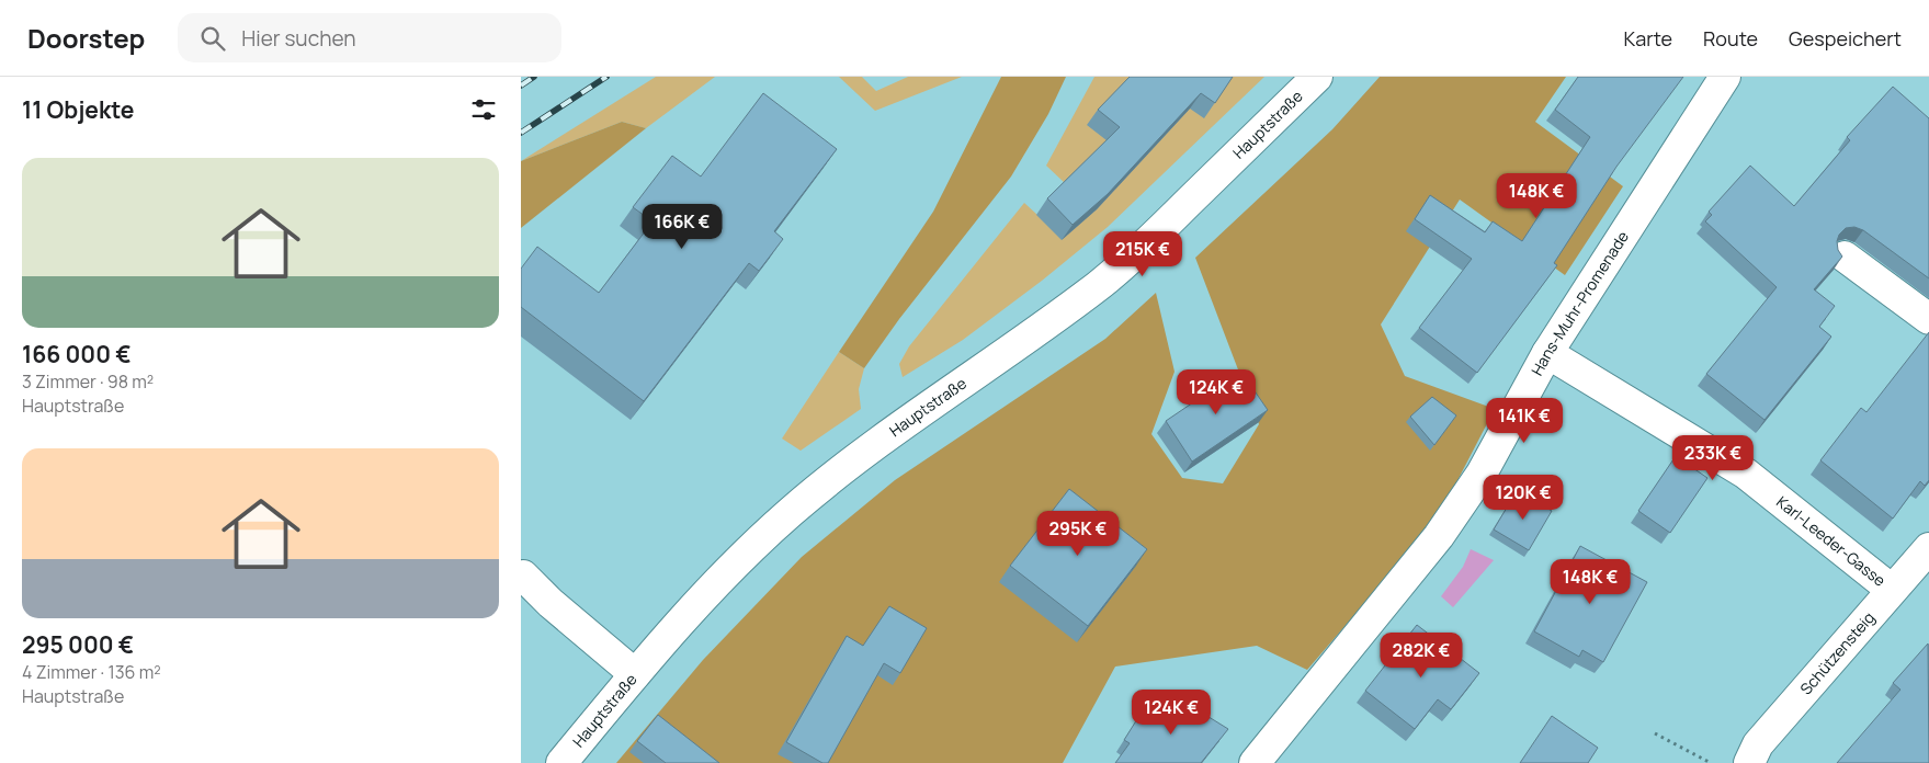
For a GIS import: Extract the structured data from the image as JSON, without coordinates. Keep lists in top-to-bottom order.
{
  "streets": {
    "street": [
      "Hauptstraße",
      "Hans-Muhr-Promenade",
      "Karl-Leeder-Gasse",
      "Schützensteig"
    ]
  },
  "crossings": [
    ["Hans-Muhr-Promenade", "Karl-Leeder-Gasse"],
    ["Karl-Leeder-Gasse", "Schützensteig"]
  ],
  "page": {
    "header": "Doorstep",
    "search": "Hier suchen",
    "nav": ["Karte", "Route", "Gespeichert"],
    "heading": "11 Objekte",
    "list": [
      {
        "name": "166 000 €",
        "note": "3 Zimmer · 98 m² · Hauptstraße"
      },
      {
        "name": "295 000 €",
        "note": "4 Zimmer · 136 m² · Hauptstraße"
      }
    ],
    "price": [
      "148K €",
      "166K €",
      "215K €",
      "124K €",
      "141K €",
      "233K €",
      "120K €",
      "295K €",
      "148K €",
      "282K €",
      "124K €"
    ]
  }
}
